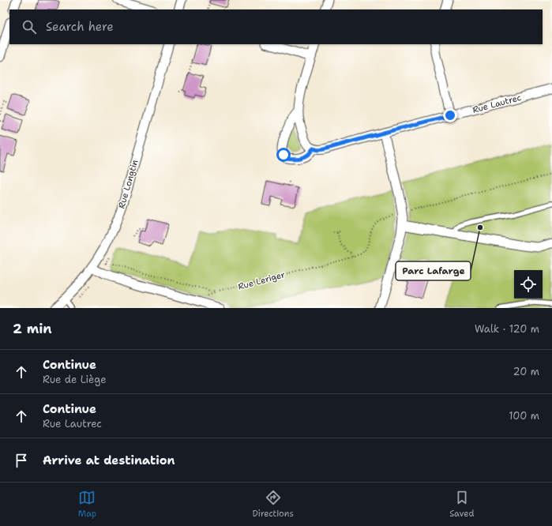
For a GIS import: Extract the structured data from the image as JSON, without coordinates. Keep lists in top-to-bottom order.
{
  "streets": {
    "street": ["Rue Lautrec", "Rue Longtin"],
    "path": ["Rue Leriger"]
  },
  "places": ["Parc Lafarge"],
  "page": {
    "search": "Search here",
    "heading": ["2 min", "Walk · 120 m"],
    "list": [
      ["Continue", "Rue de Liège", "20 m"],
      ["Continue", "Rue Lautrec", "100 m"],
      "Arrive at destination"
    ],
    "nav": ["Map", "Directions", "Saved"]
  }
}
